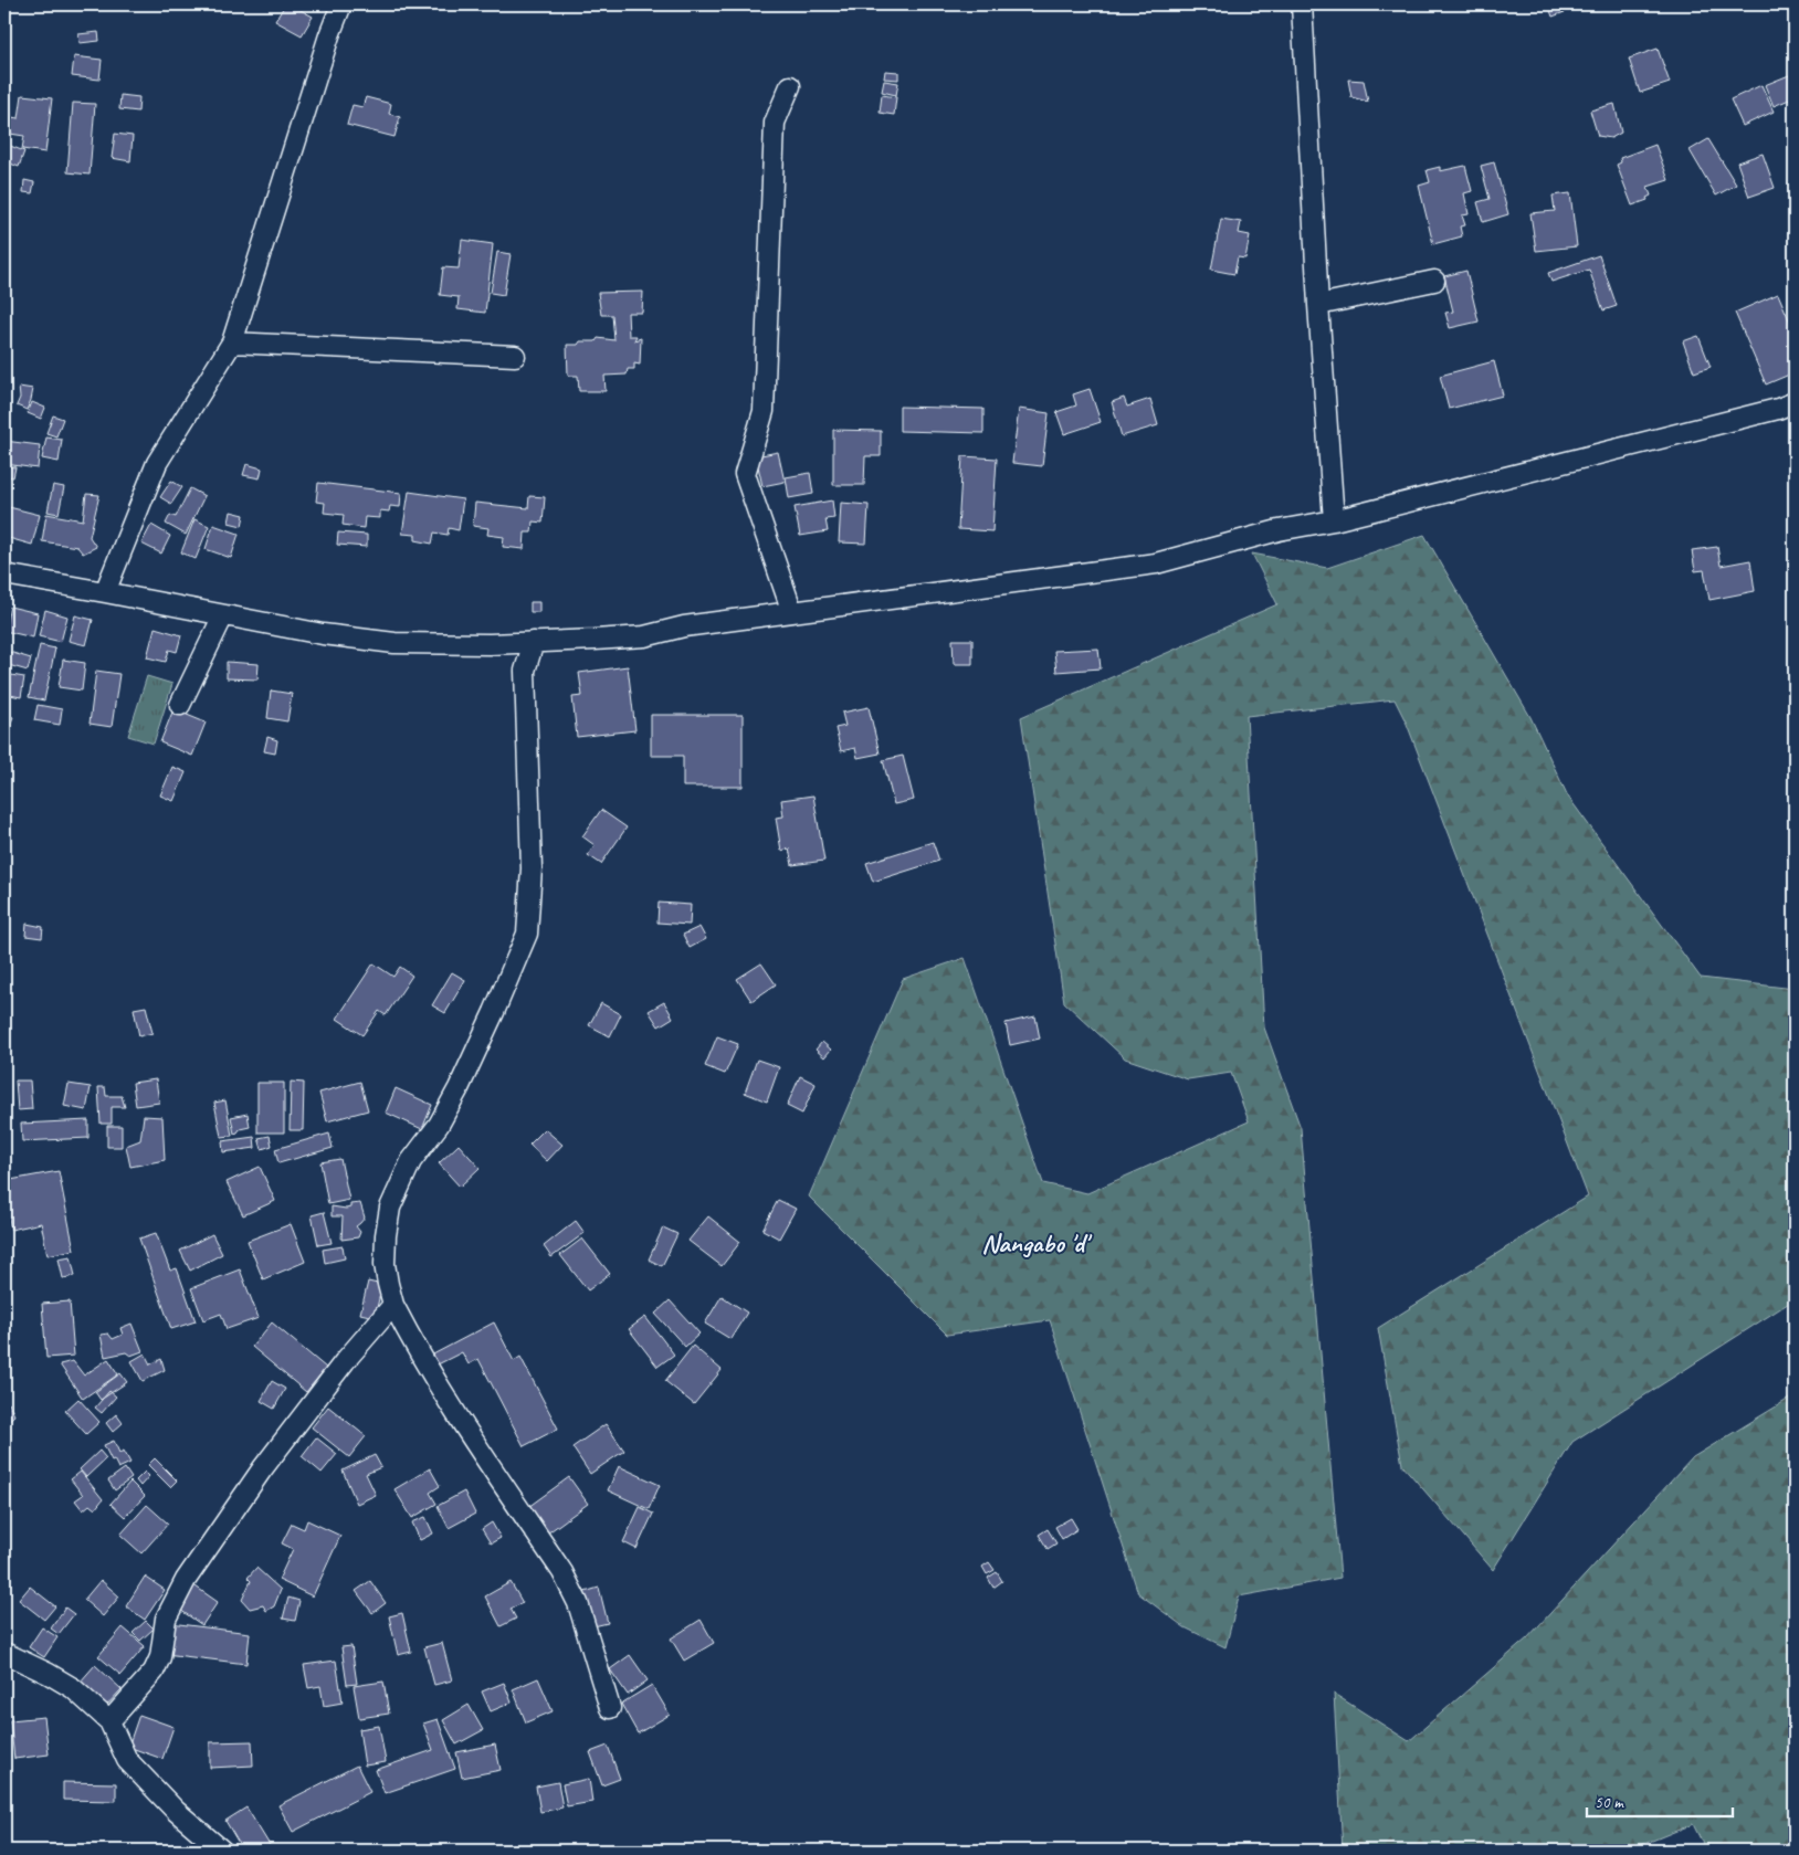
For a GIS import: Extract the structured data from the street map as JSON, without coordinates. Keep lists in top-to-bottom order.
{
  "districts": ["Nangabo 'd'"],
  "scale_bar": "50 m"
}
